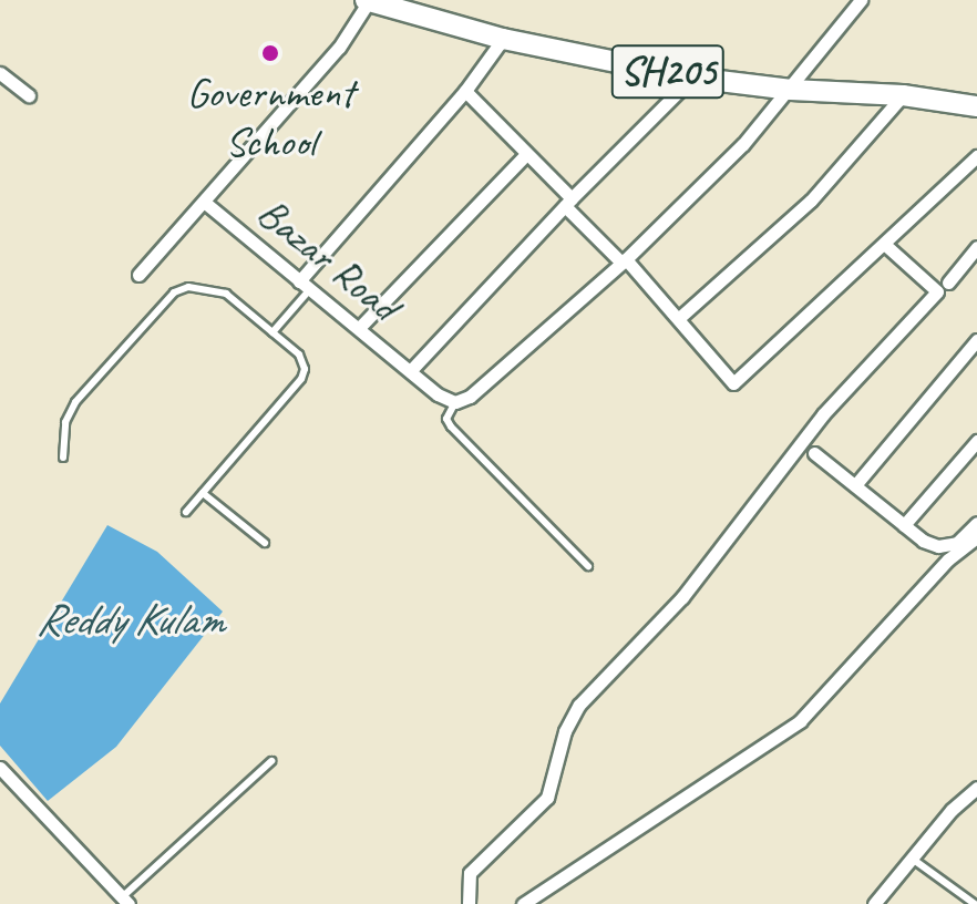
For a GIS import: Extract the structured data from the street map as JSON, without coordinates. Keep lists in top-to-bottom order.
{
  "streets": {
    "main road": ["SH205"],
    "street": ["Bazar Road"]
  },
  "water": ["Reddy Kulam"],
  "places": ["Government School"]
}
